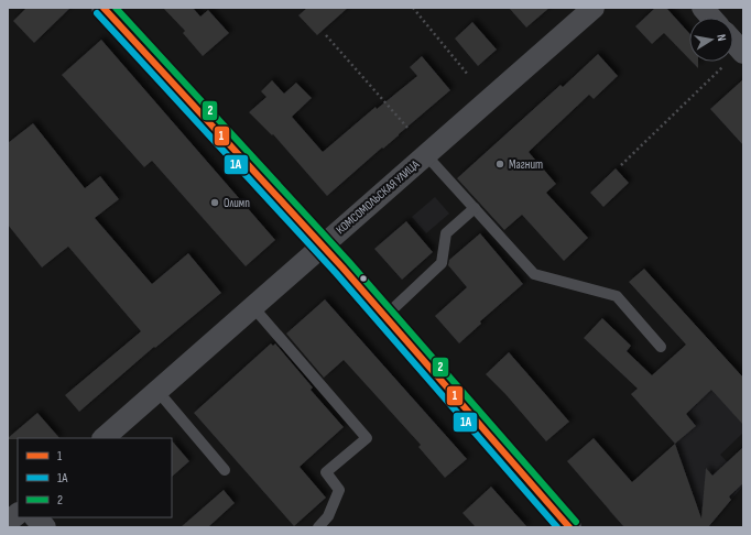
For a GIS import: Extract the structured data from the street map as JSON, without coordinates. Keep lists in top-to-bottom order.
{
  "streets": {
    "street": ["КОМСОМОЛЬСКАЯ УЛИЦА"]
  },
  "places": ["Магнит", "Олимп"],
  "lines": ["transit line 1", "transit line 2", "transit line 1А"],
  "legend": ["1", "1А", "2"],
  "north": "right"
}
